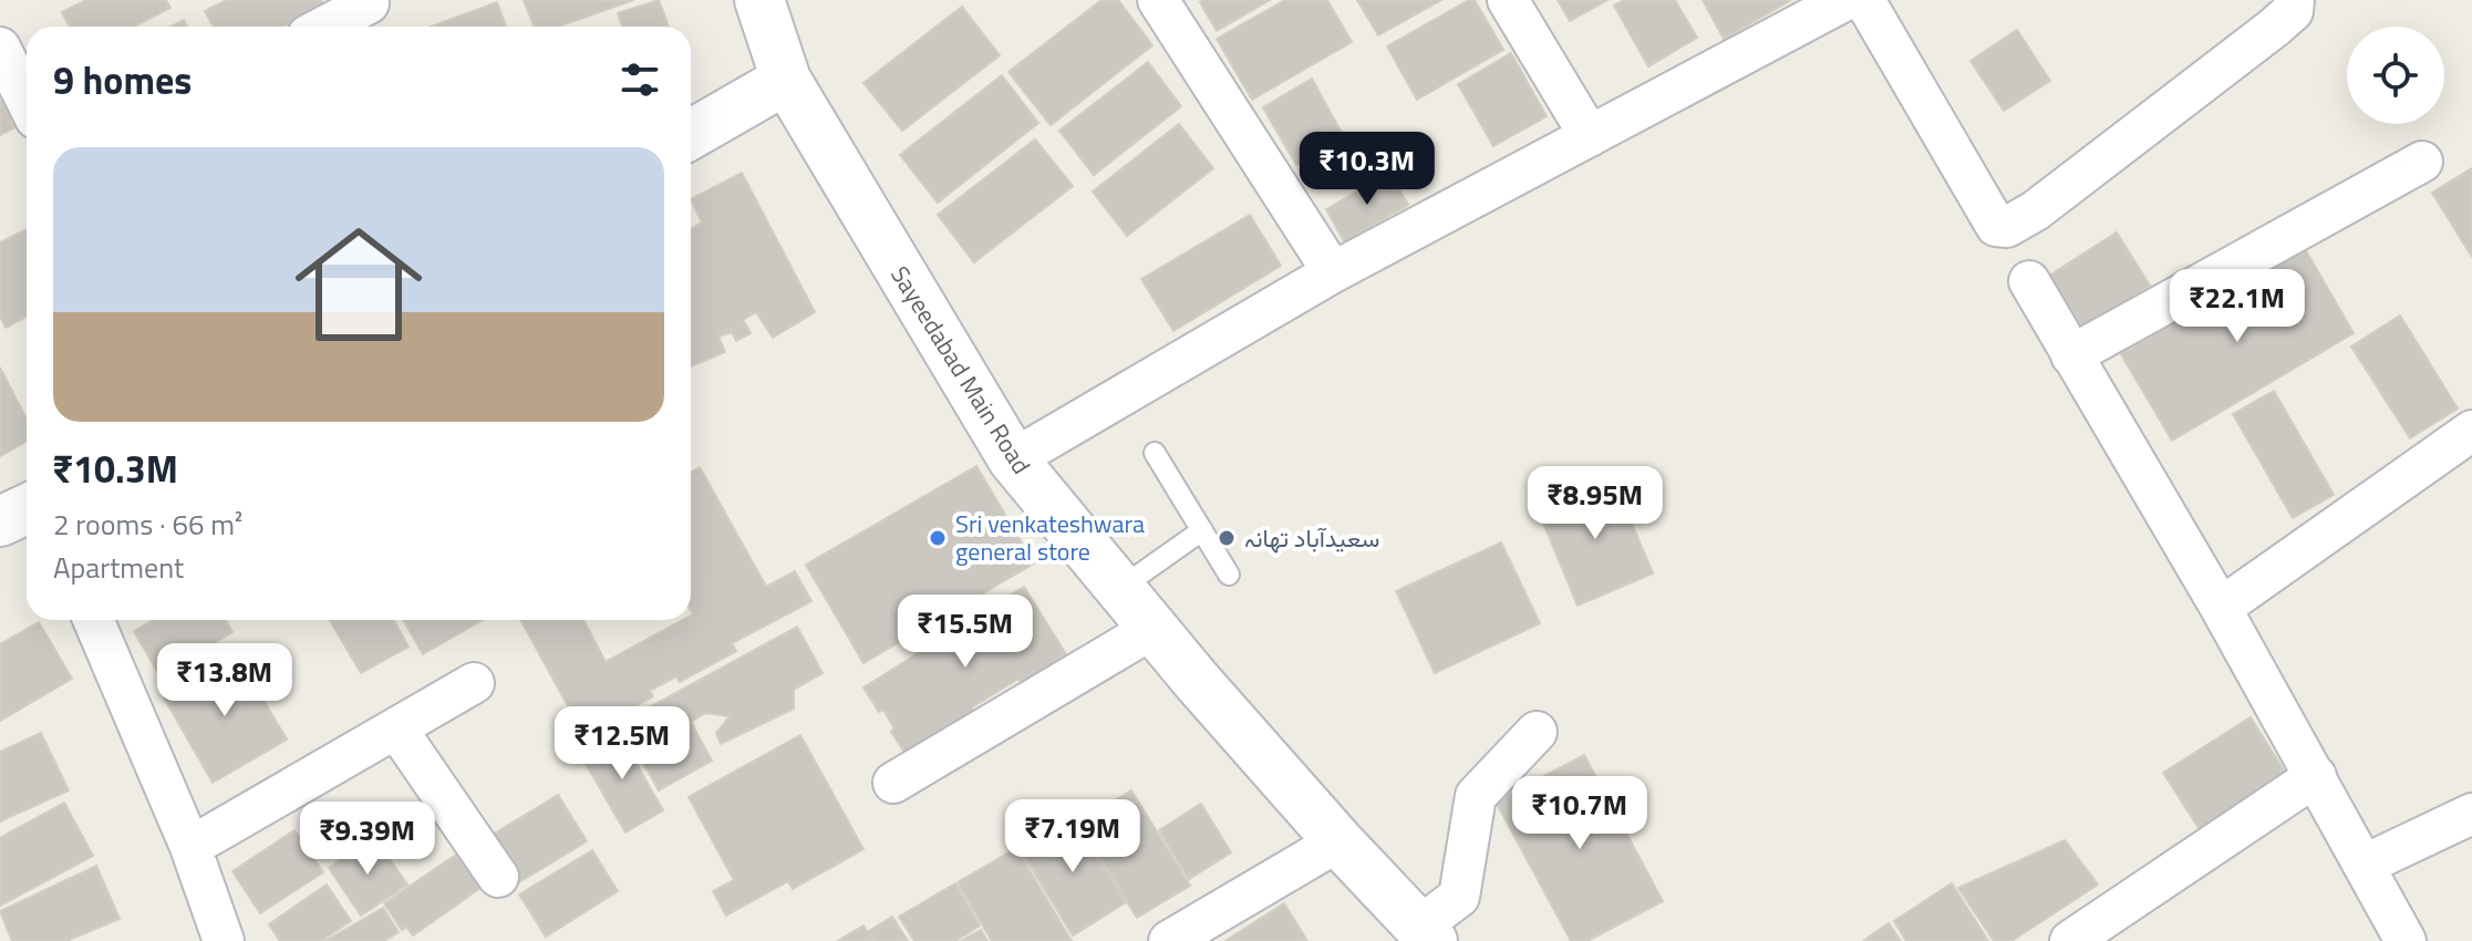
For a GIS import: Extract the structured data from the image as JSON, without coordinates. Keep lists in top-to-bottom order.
{
  "streets": {
    "main road": ["Sayeedabad Main Road"]
  },
  "places": ["Sri venkateshwara general store", "سعیدآباد تھانہ"],
  "page": {
    "heading": "9 homes",
    "price": [
      "₹10.3M",
      "₹22.1M",
      "₹8.95M",
      "₹15.5M",
      "₹13.8M",
      "₹12.5M",
      "₹10.7M",
      "₹7.19M",
      "₹9.39M"
    ],
    "list": [
      {
        "name": "₹10.3M",
        "note": "2 rooms · 66 m² · Apartment"
      }
    ]
  }
}
